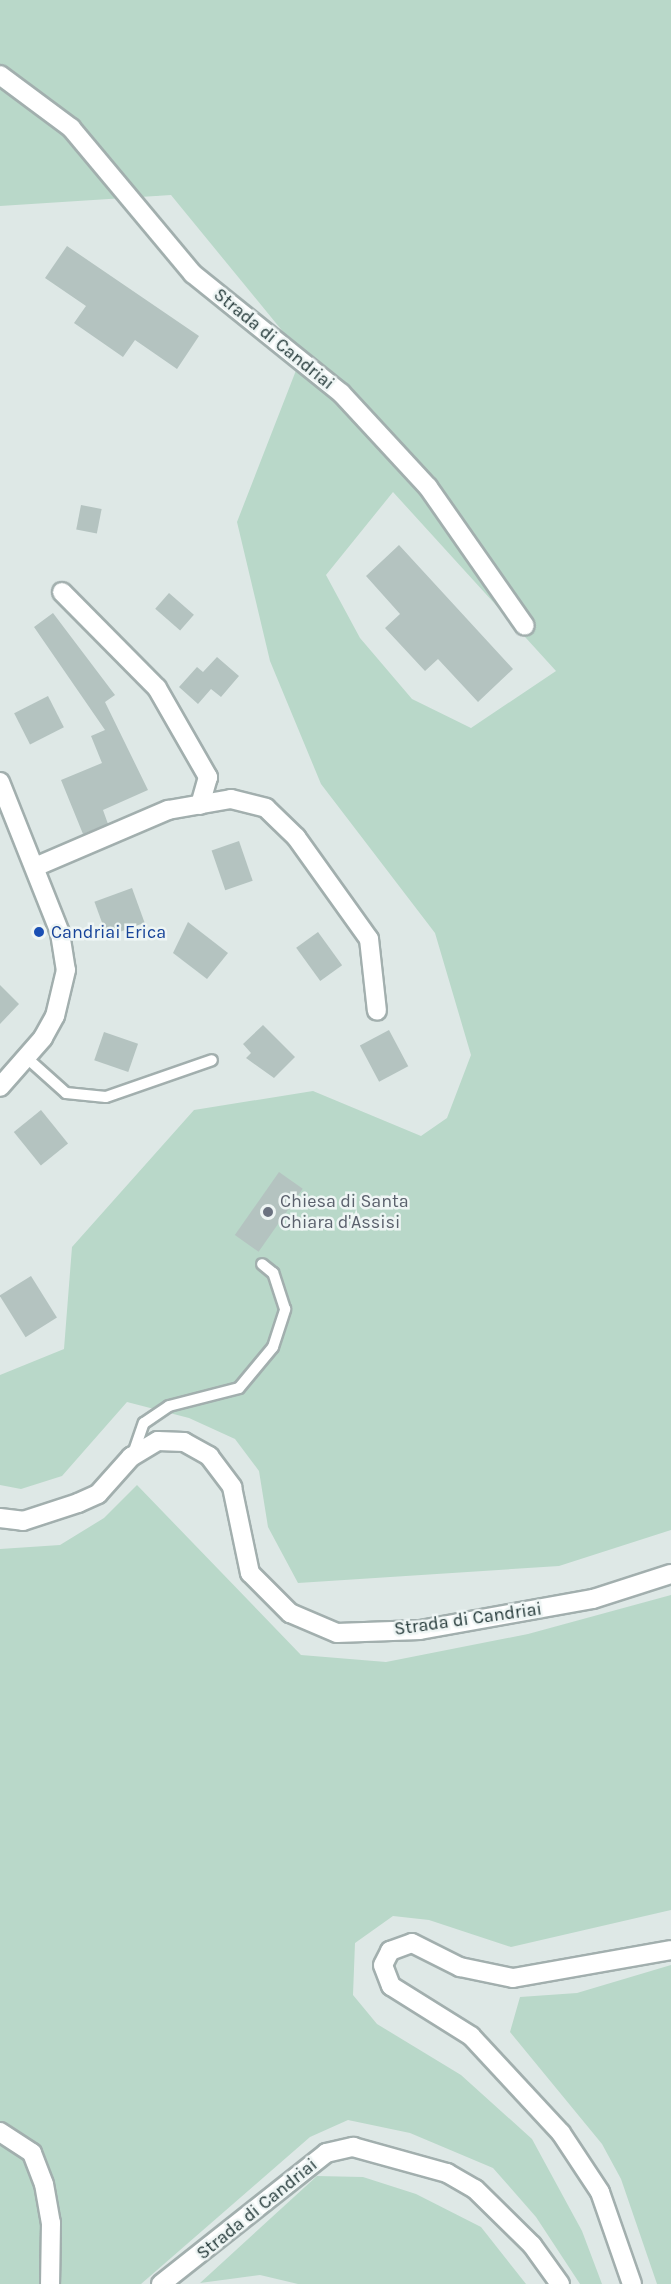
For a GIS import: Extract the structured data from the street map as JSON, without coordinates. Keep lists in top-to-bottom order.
{
  "streets": {
    "main road": ["Strada di Candriai"]
  },
  "places": ["Candriai Erica", "Chiesa di Santa Chiara d'Assisi"]
}
